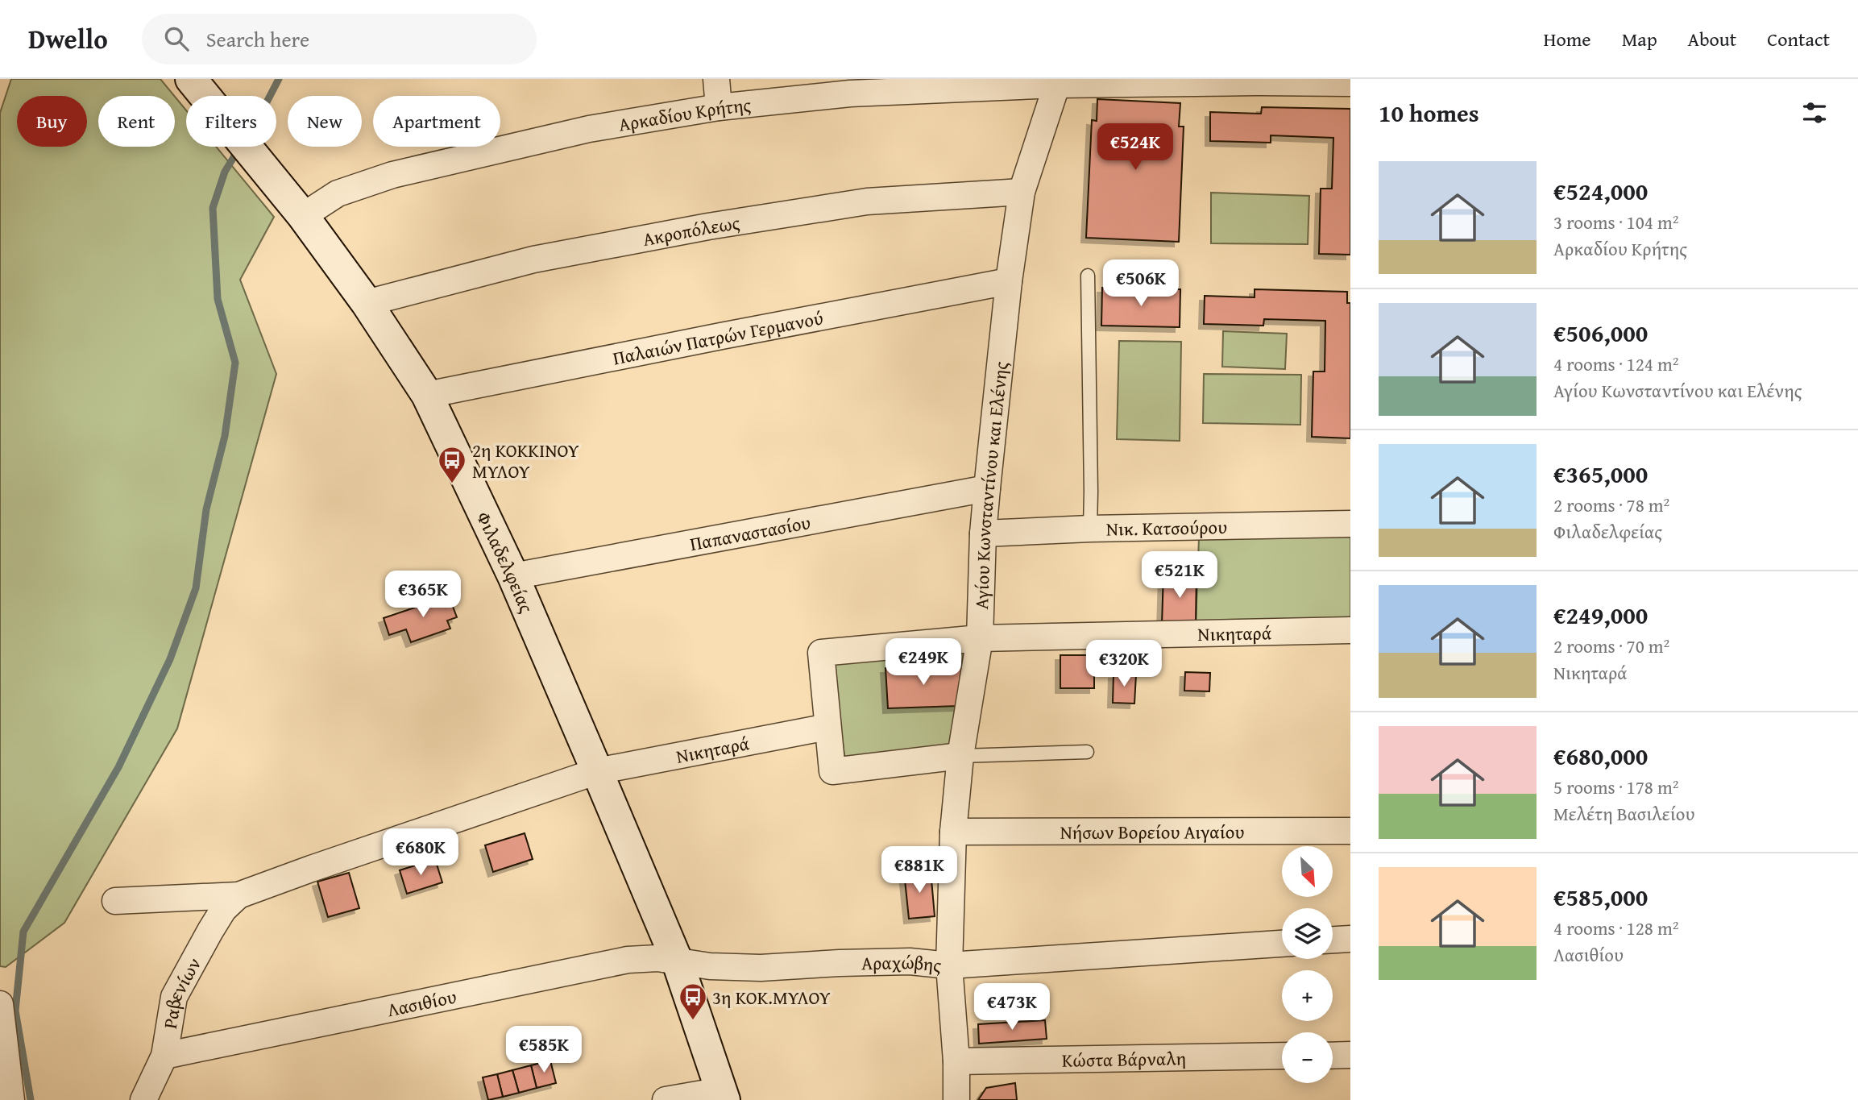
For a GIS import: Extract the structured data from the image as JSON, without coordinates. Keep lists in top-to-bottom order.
{
  "streets": {
    "main road": ["Φιλαδελφείας"],
    "street": [
      "Αρκαδίου Κρήτης",
      "Ακροπόλεως",
      "Παλαιών Πατρών Γερμανού",
      "Αγίου Κωνσταντίνου και Ελένης",
      "Νικ. Κατσούρου",
      "Παπαναστασίου",
      "Νικηταρά",
      "Νήσων Βορείου Αιγαίου",
      "Αραχώβης",
      "Ραβενίων",
      "Λασιθίου",
      "Κώστα Βάρναλη"
    ]
  },
  "crossings": [
    ["Αρκαδίου Κρήτης", "Αγίου Κωνσταντίνου και Ελένης"],
    ["Αρκαδίου Κρήτης", "Φιλαδελφείας"],
    ["Ακροπόλεως", "Αγίου Κωνσταντίνου και Ελένης"],
    ["Ακροπόλεως", "Φιλαδελφείας"],
    ["Παλαιών Πατρών Γερμανού", "Αγίου Κωνσταντίνου και Ελένης"],
    ["Παλαιών Πατρών Γερμανού", "Φιλαδελφείας"],
    ["Αγίου Κωνσταντίνου και Ελένης", "Νικ. Κατσούρου"],
    ["Αγίου Κωνσταντίνου και Ελένης", "Παπαναστασίου"],
    ["Αγίου Κωνσταντίνου και Ελένης", "Νικηταρά"],
    ["Αγίου Κωνσταντίνου και Ελένης", "Νήσων Βορείου Αιγαίου"],
    ["Αγίου Κωνσταντίνου και Ελένης", "Αραχώβης"],
    ["Αγίου Κωνσταντίνου και Ελένης", "Κώστα Βάρναλη"],
    ["Παπαναστασίου", "Φιλαδελφείας"],
    ["Φιλαδελφείας", "Νικηταρά"],
    ["Φιλαδελφείας", "Αραχώβης"],
    ["Φιλαδελφείας", "Λασιθίου"],
    ["Νικηταρά", "Ραβενίων"],
    ["Αραχώβης", "Λασιθίου"],
    ["Ραβενίων", "Λασιθίου"]
  ],
  "places": {
    "bus stop": ["2η ΚΟΚΚΙΝΟΥ ΜΥΛΟΥ", "3η ΚΟΚ.ΜΥΛΟΥ"]
  },
  "north": "bottom right",
  "page": {
    "header": "Dwello",
    "search": "Search here",
    "nav": [
      "Home",
      "Map",
      "About",
      "Contact"
    ],
    "heading": "10 homes",
    "chip": [
      "Buy",
      "Rent",
      "Filters",
      "New",
      "Apartment"
    ],
    "price": [
      "€524K",
      "€506K",
      "€521K",
      "€365K",
      "€249K",
      "€320K",
      "€680K",
      "€881K",
      "€473K",
      "€585K"
    ],
    "list": [
      {
        "name": "€524,000",
        "note": "3 rooms · 104 m² · Αρκαδίου Κρήτης"
      },
      {
        "name": "€506,000",
        "note": "4 rooms · 124 m² · Αγίου Κωνσταντίνου και Ελένης"
      },
      {
        "name": "€365,000",
        "note": "2 rooms · 78 m² · Φιλαδελφείας"
      },
      {
        "name": "€249,000",
        "note": "2 rooms · 70 m² · Νικηταρά"
      },
      {
        "name": "€680,000",
        "note": "5 rooms · 178 m² · Μελέτη Βασιλείου"
      },
      {
        "name": "€585,000",
        "note": "4 rooms · 128 m² · Λασιθίου"
      }
    ],
    "map_buttons": ["+", "−"]
  }
}
